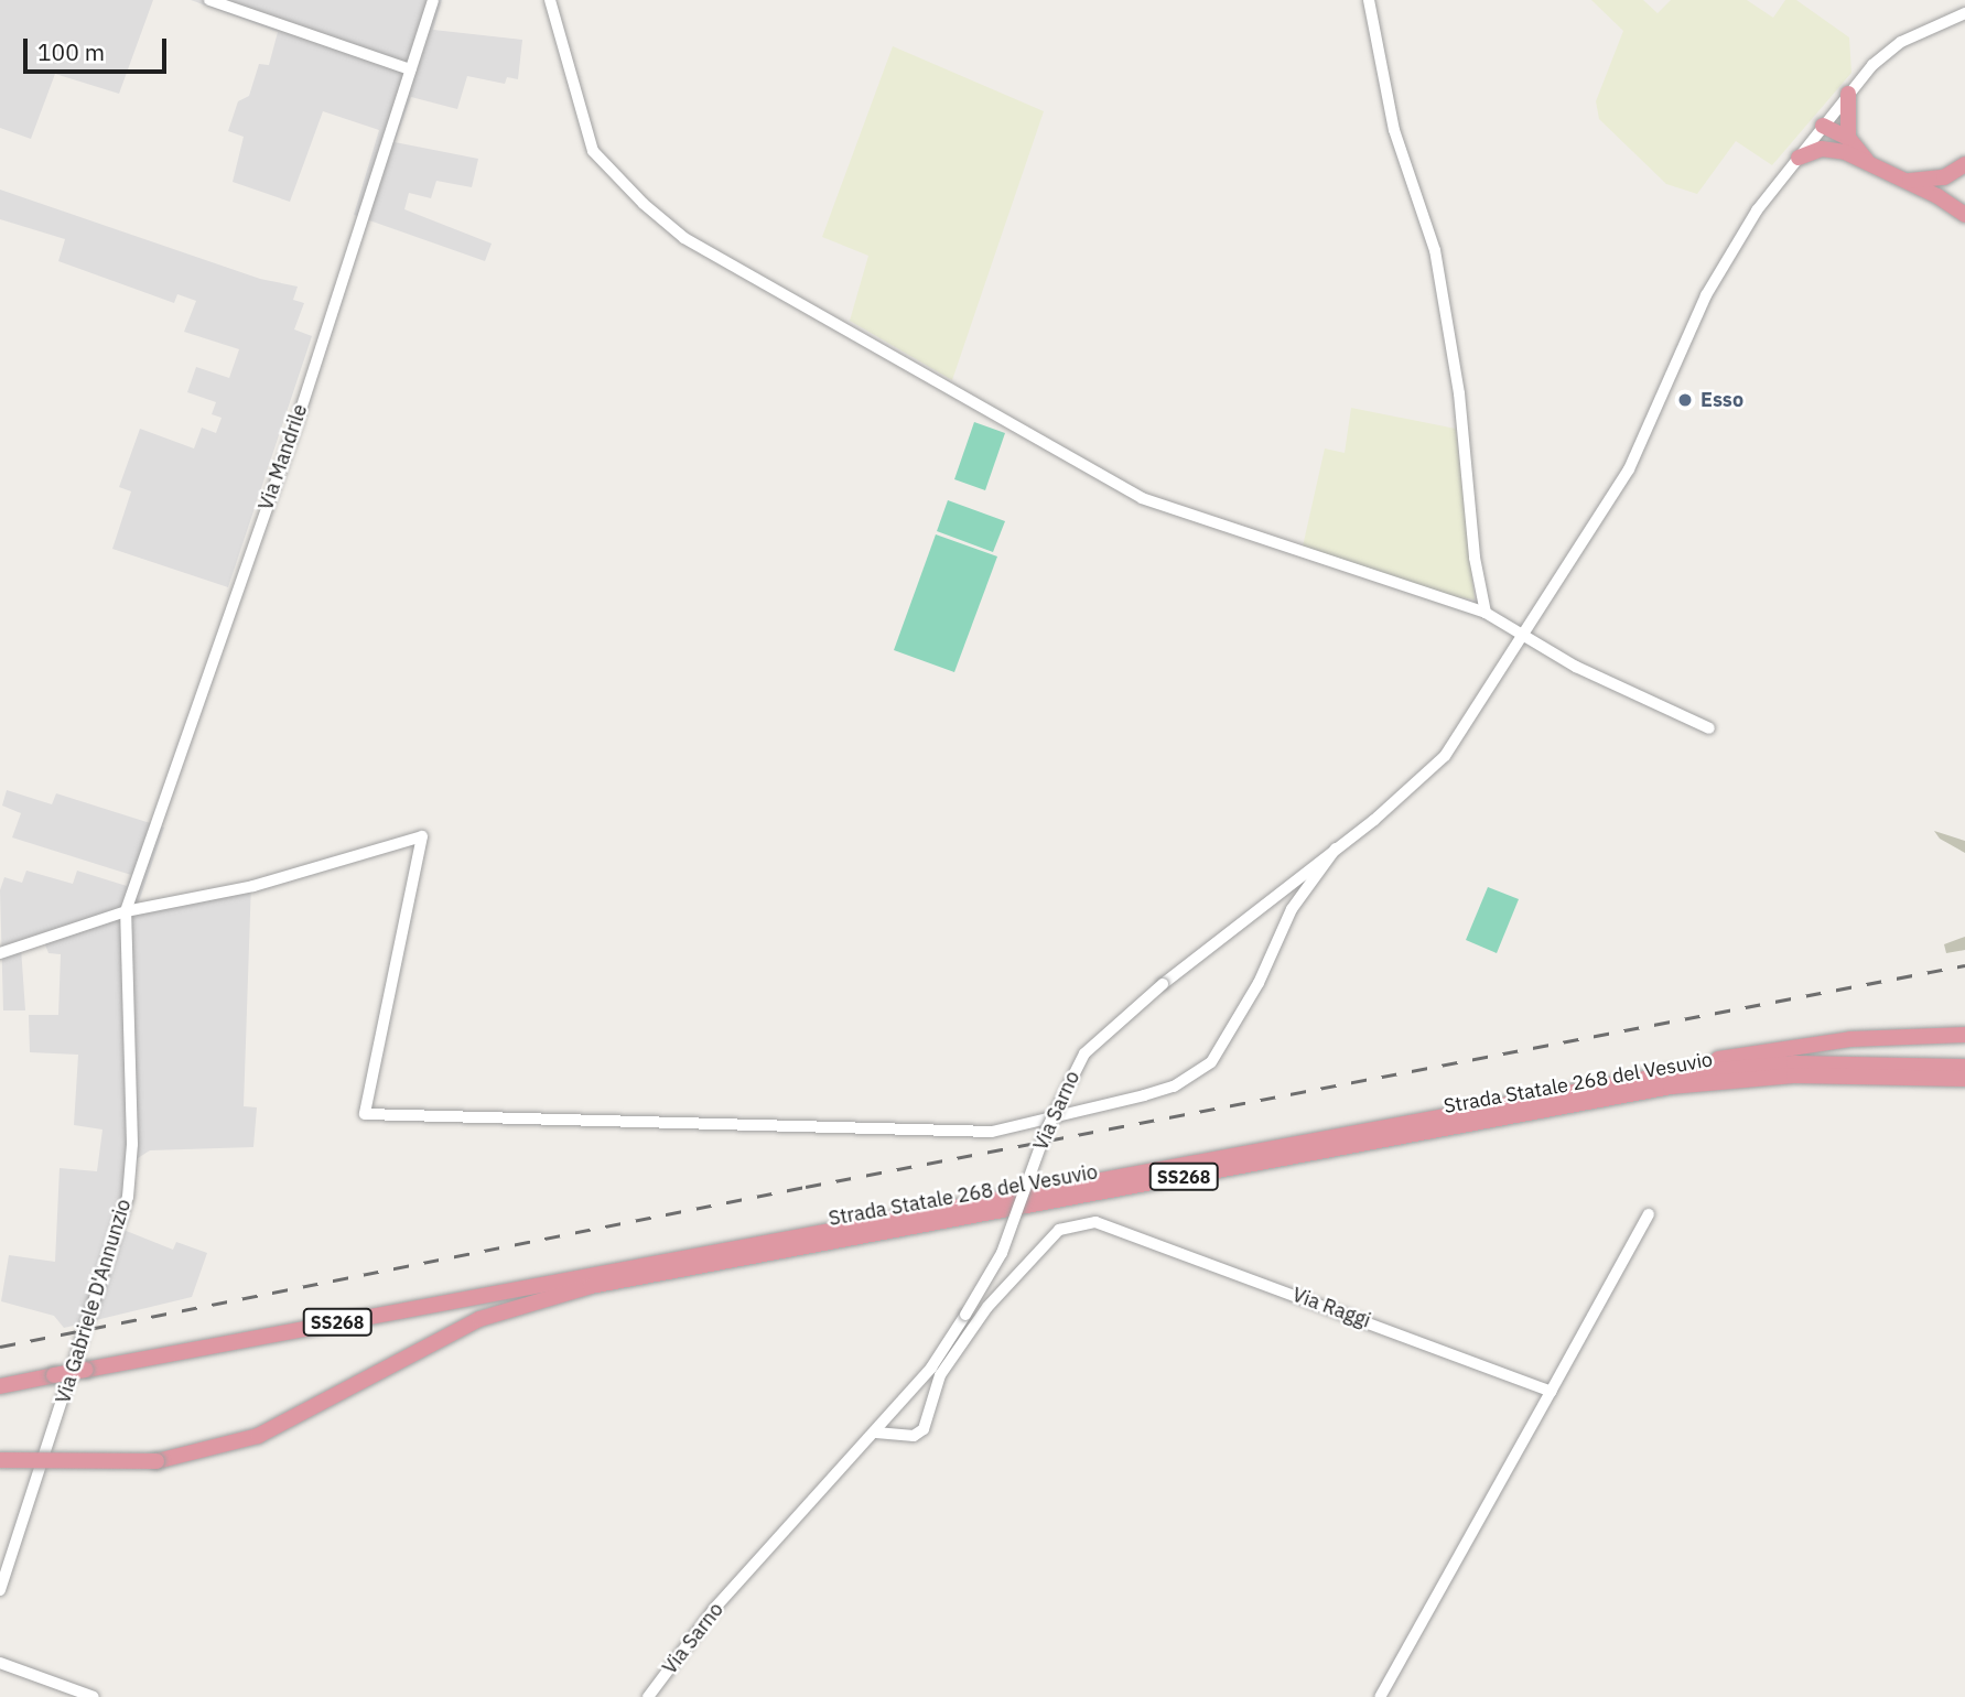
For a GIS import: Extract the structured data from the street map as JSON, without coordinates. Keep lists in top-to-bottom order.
{
  "streets": {
    "highway": ["Strada Statale 268 del Vesuvio", "SS268"],
    "street": [
      "Via Mandrile",
      "Via Sarno",
      "Via Gabriele D'Annunzio",
      "Via Raggi"
    ]
  },
  "crossings": [
    ["Via Mandrile", "Via Gabriele D'Annunzio"],
    ["Via Sarno", "Via Raggi"]
  ],
  "places": ["Esso"],
  "scale_bar": "100 m"
}
